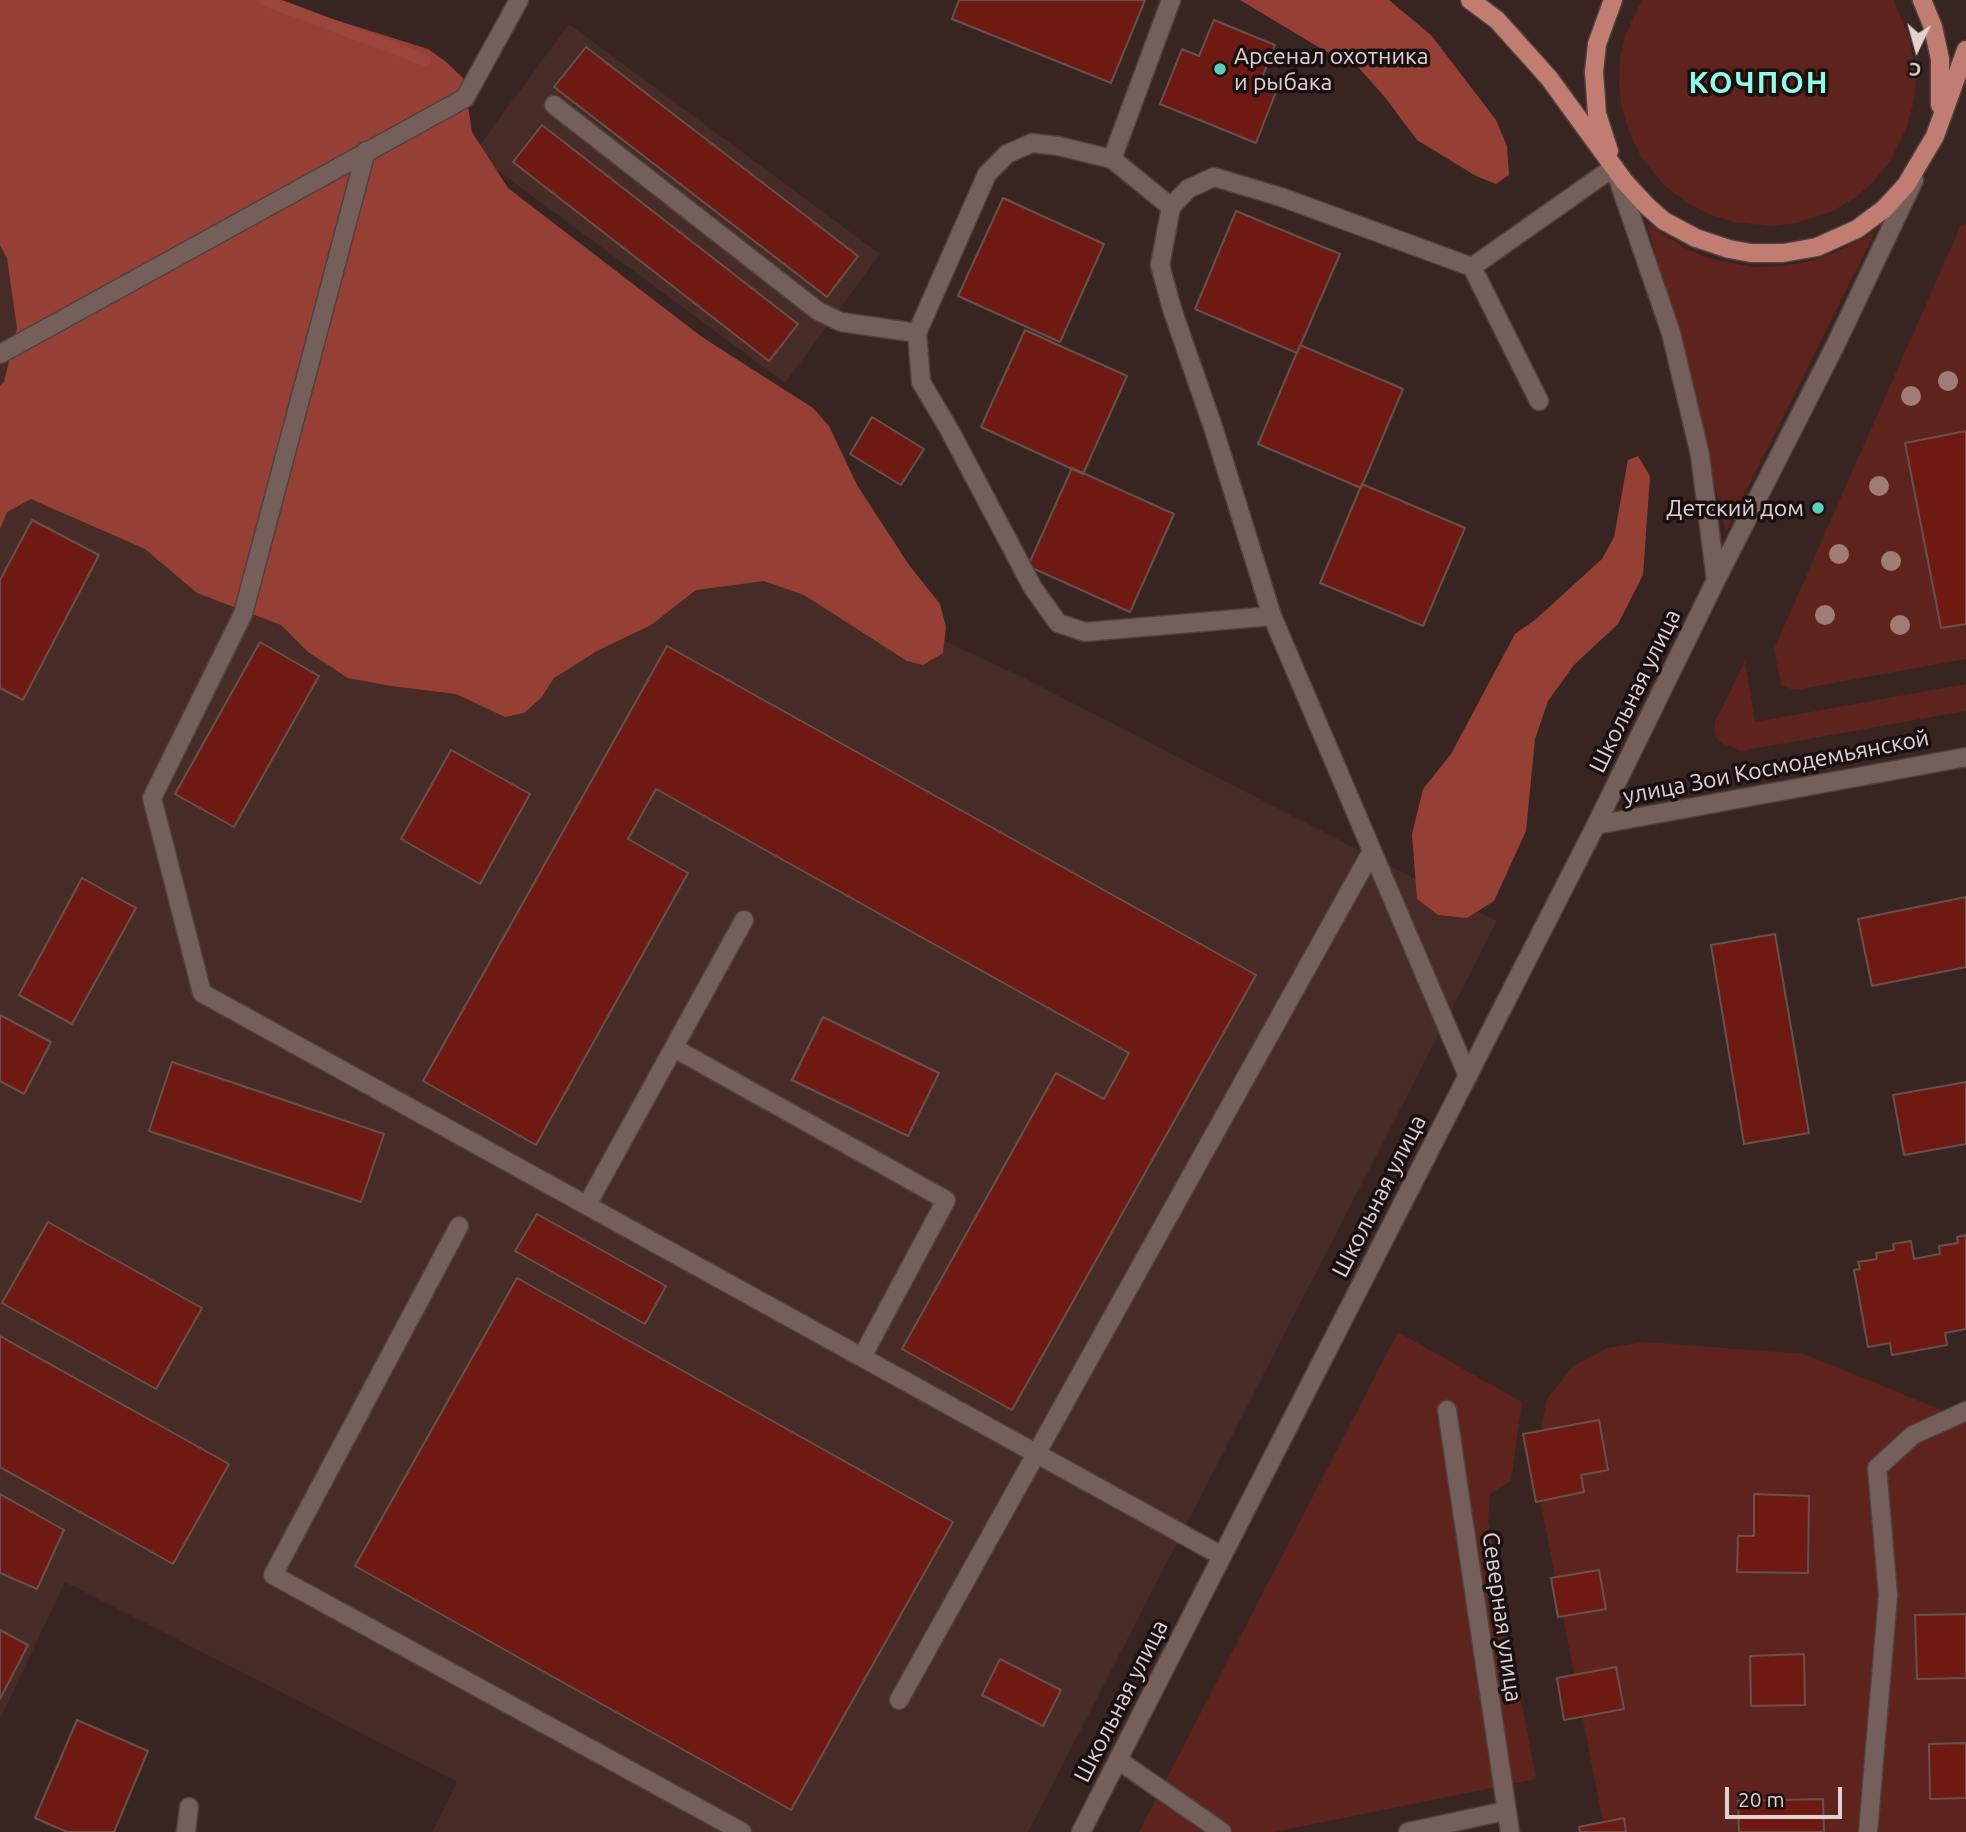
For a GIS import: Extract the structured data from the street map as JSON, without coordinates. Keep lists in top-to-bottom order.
{
  "streets": {
    "main road": ["Школьная улица", "улица Зои Космодемьянской", "Северная улица"]
  },
  "crossings": [
    ["Школьная улица", "улица Зои Космодемьянской"]
  ],
  "districts": ["КОЧПОН"],
  "places": ["Арсенал охотника и рыбака", "Детский дом"],
  "scale_bar": "20 m",
  "north": "bottom"
}
